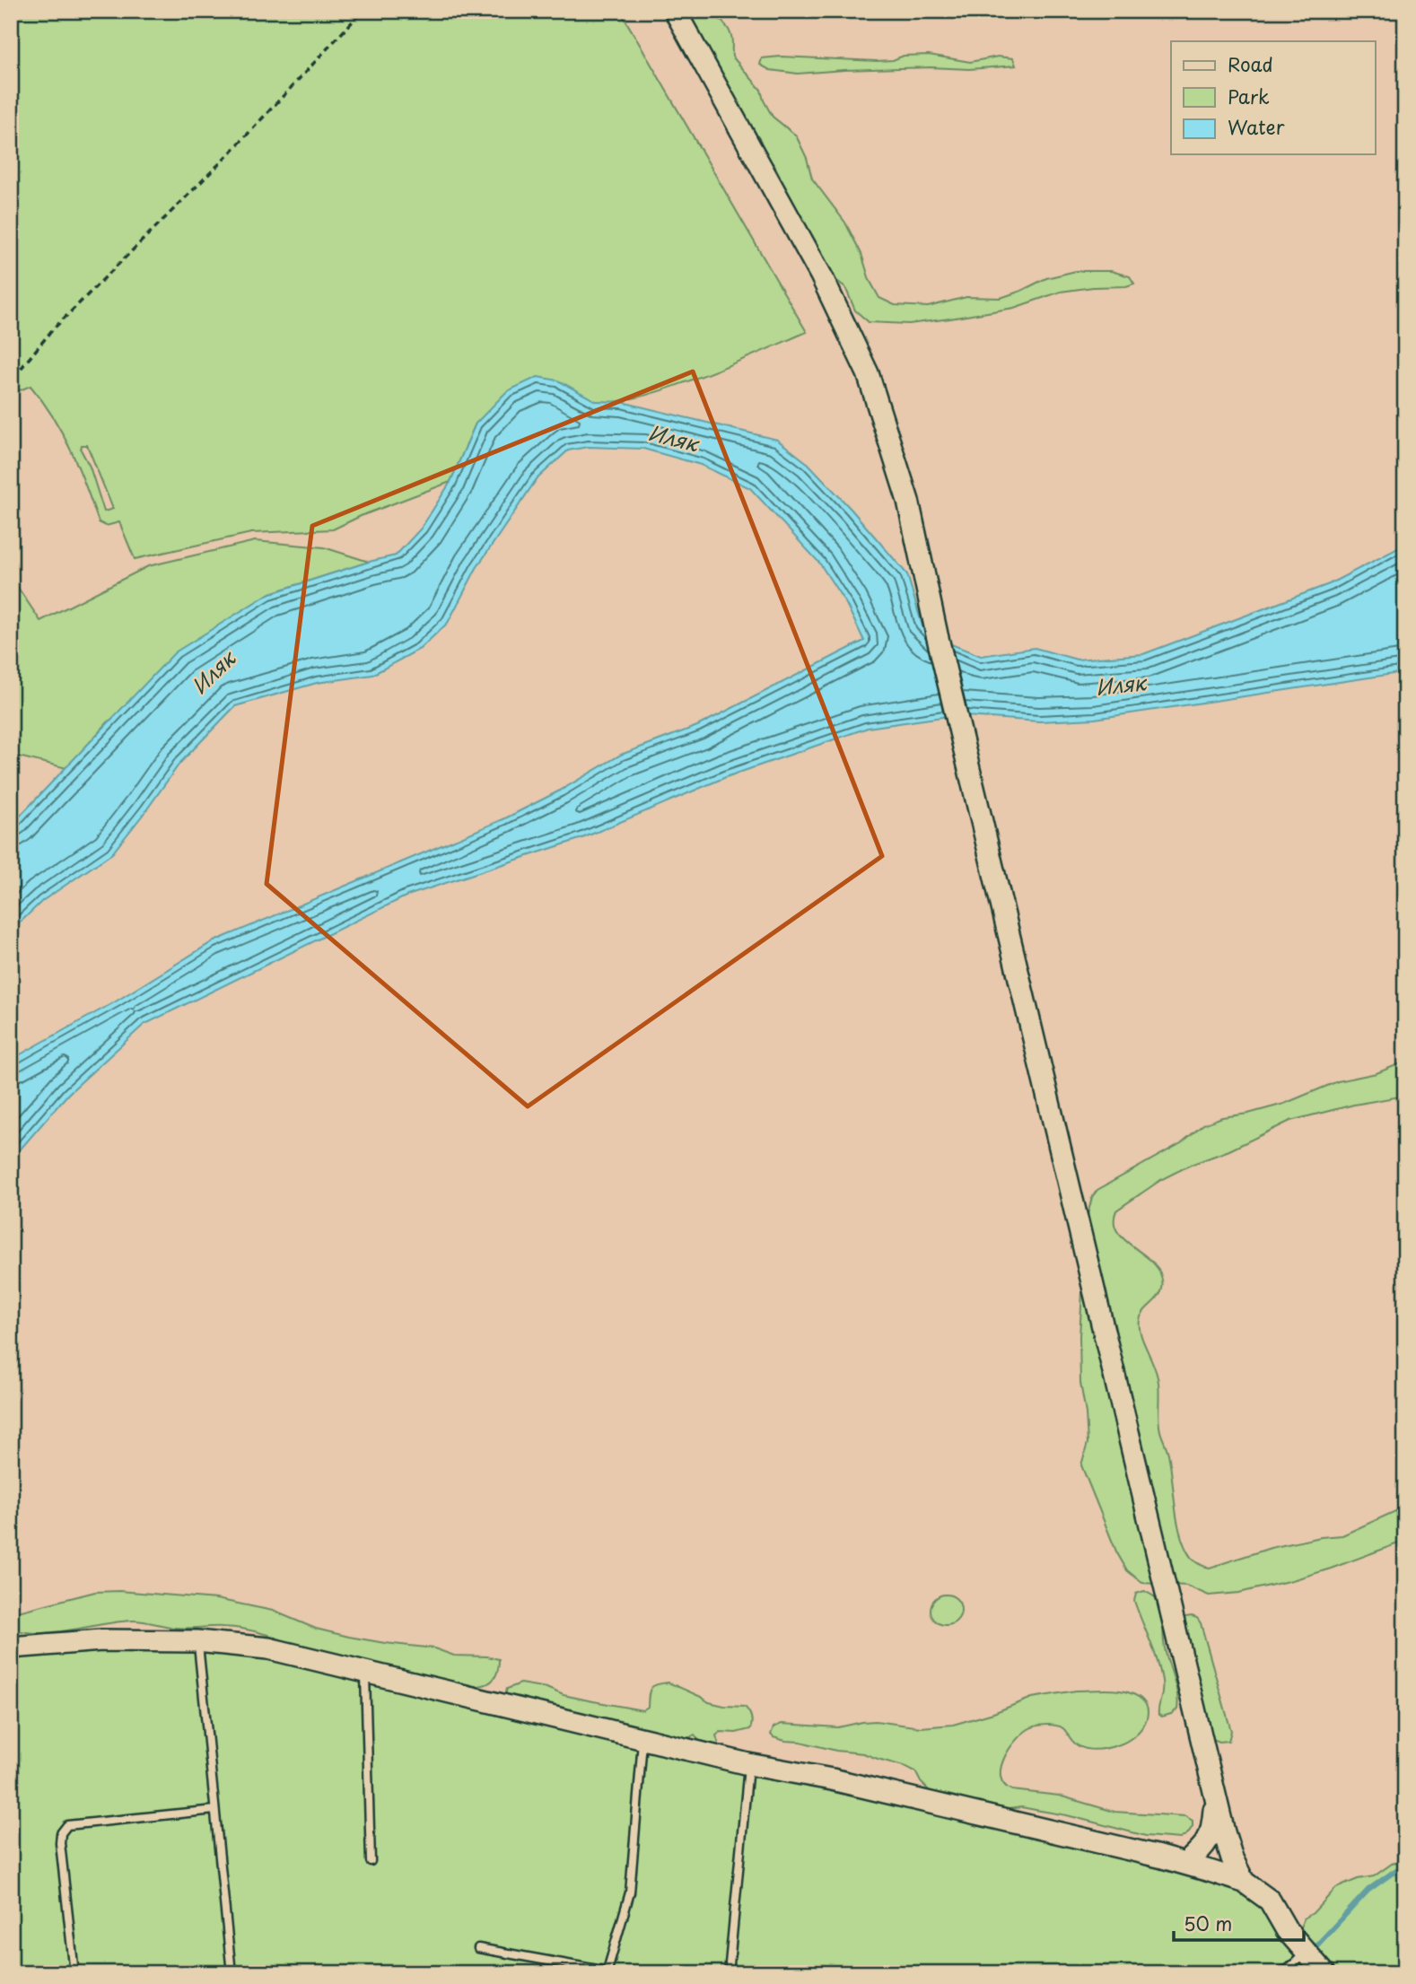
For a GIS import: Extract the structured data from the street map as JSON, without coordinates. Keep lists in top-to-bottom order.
{
  "water": ["Иляк"],
  "legend": ["Road", "Park", "Water"],
  "scale_bar": "50 m"
}
